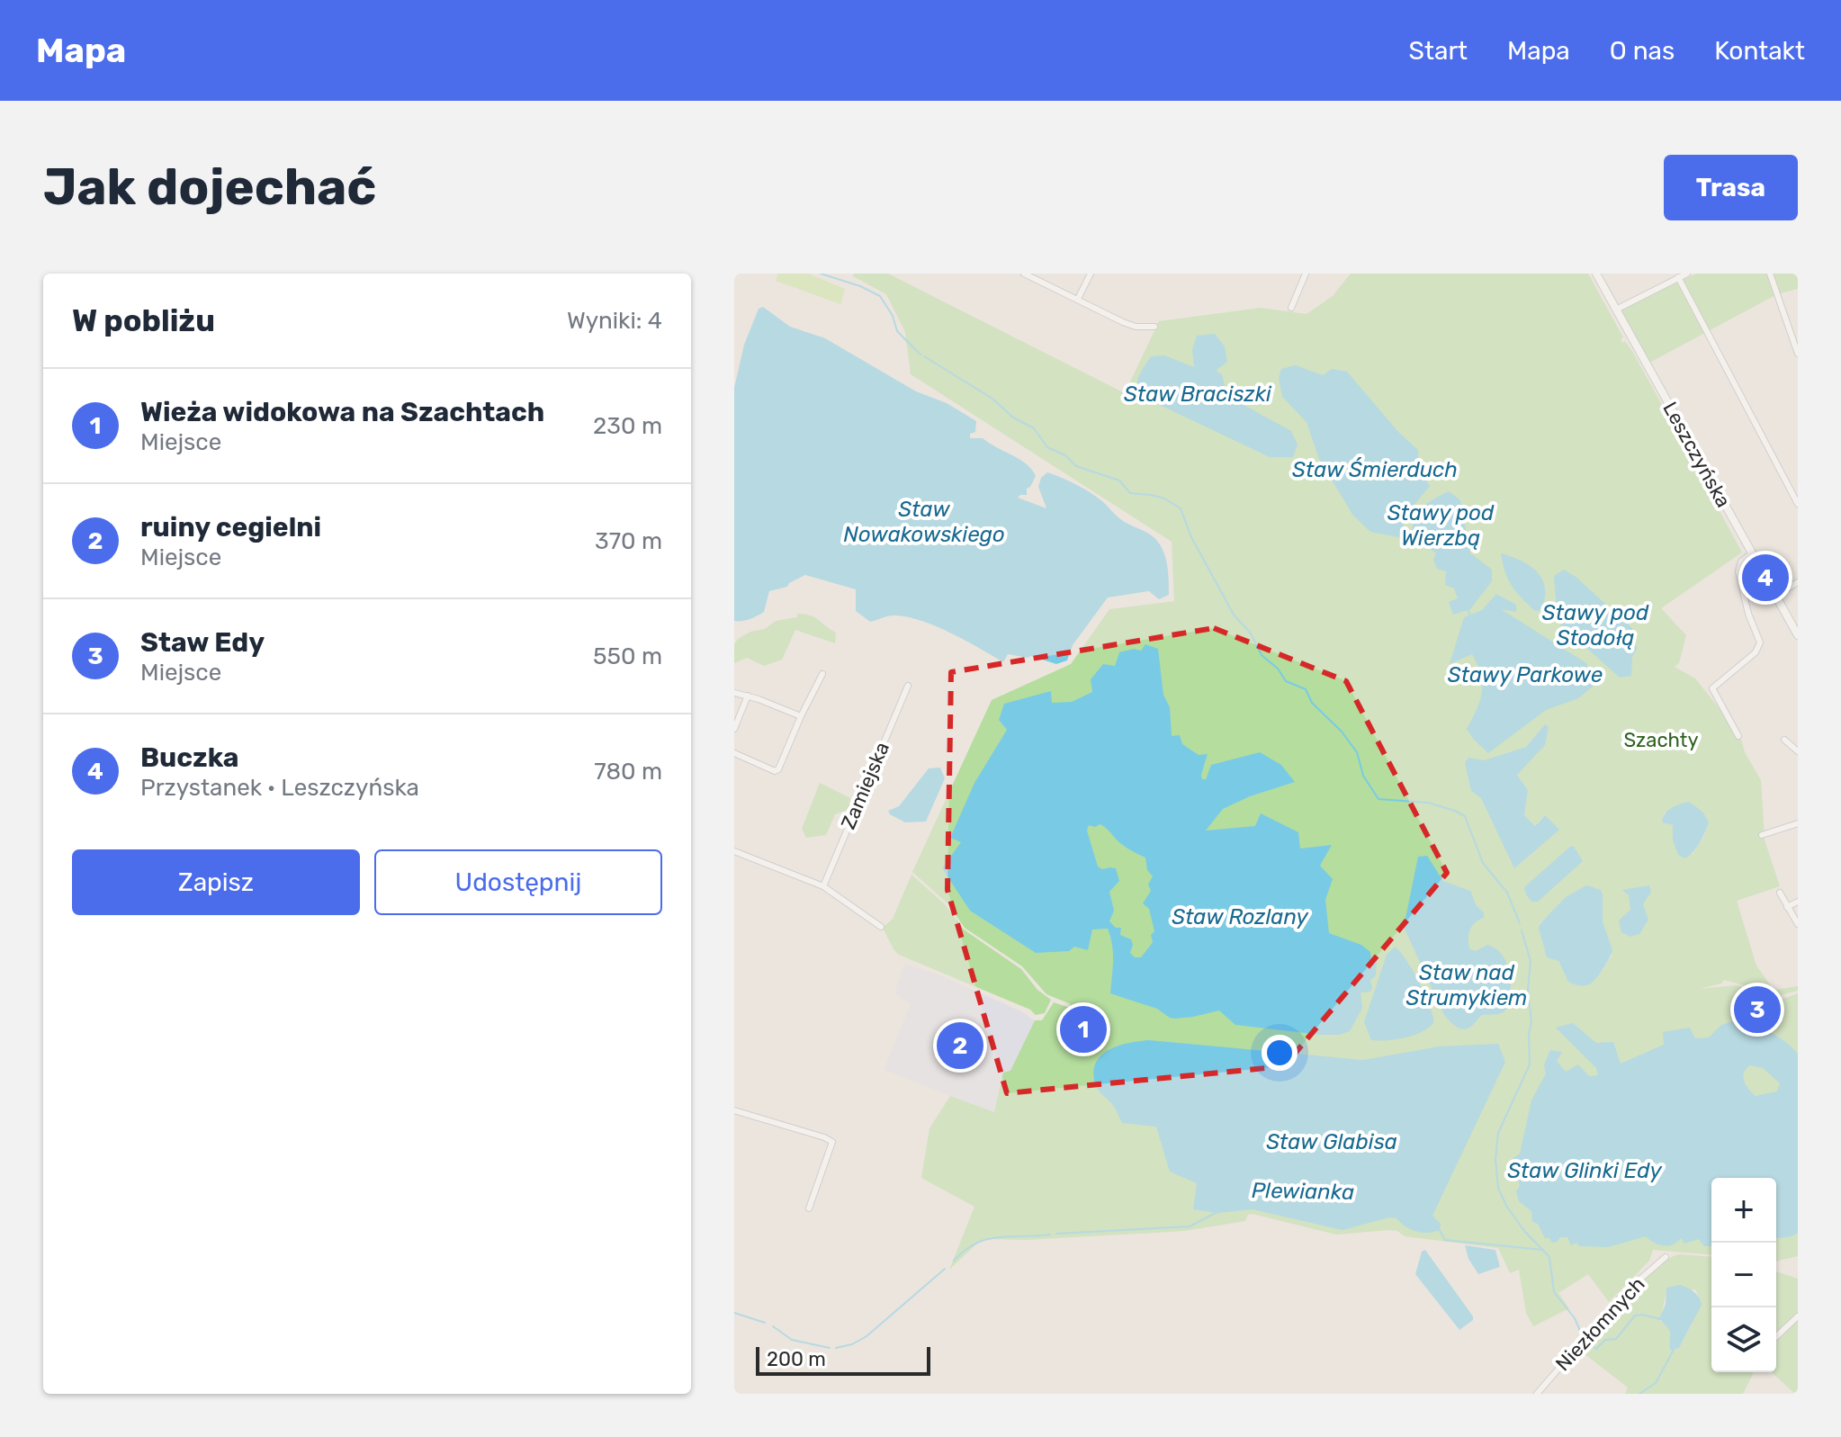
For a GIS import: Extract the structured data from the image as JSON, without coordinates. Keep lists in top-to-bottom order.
{
  "streets": {
    "street": ["Leszczyńska", "Zamiejska", "Niezłomnych"]
  },
  "water": [
    "Staw Braciszki",
    "Staw Śmierduch",
    "Staw Nowakowskiego",
    "Stawy pod Wierzbą",
    "Stawy pod Stodołą",
    "Stawy Parkowe",
    "Staw Rozlany",
    "Staw nad Strumykiem",
    "Staw Glabisa",
    "Staw Glinki Edy",
    "Plewianka"
  ],
  "parks": ["Szachty"],
  "scale_bar": "200 m",
  "page": {
    "header": "Mapa",
    "nav": [
      "Start",
      "Mapa",
      "O nas",
      "Kontakt"
    ],
    "buttons": [
      "Trasa",
      ["Zapisz", "Udostępnij"]
    ],
    "title": "Jak dojechać",
    "heading": ["W pobliżu", "Wyniki: 4"],
    "list": [
      {
        "mark": "1",
        "name": "Wieża widokowa na Szachtach",
        "note": "Miejsce",
        "value": "230 m"
      },
      {
        "mark": "2",
        "name": "ruiny cegielni",
        "note": "Miejsce",
        "value": "370 m"
      },
      {
        "mark": "3",
        "name": "Staw Edy",
        "note": "Miejsce",
        "value": "550 m"
      },
      {
        "mark": "4",
        "name": "Buczka",
        "note": "Przystanek · Leszczyńska",
        "value": "780 m"
      }
    ],
    "pins": [
      "4",
      "3",
      "1",
      "2"
    ],
    "map_buttons": ["+", "−"],
    "scale": "200 m"
  }
}
